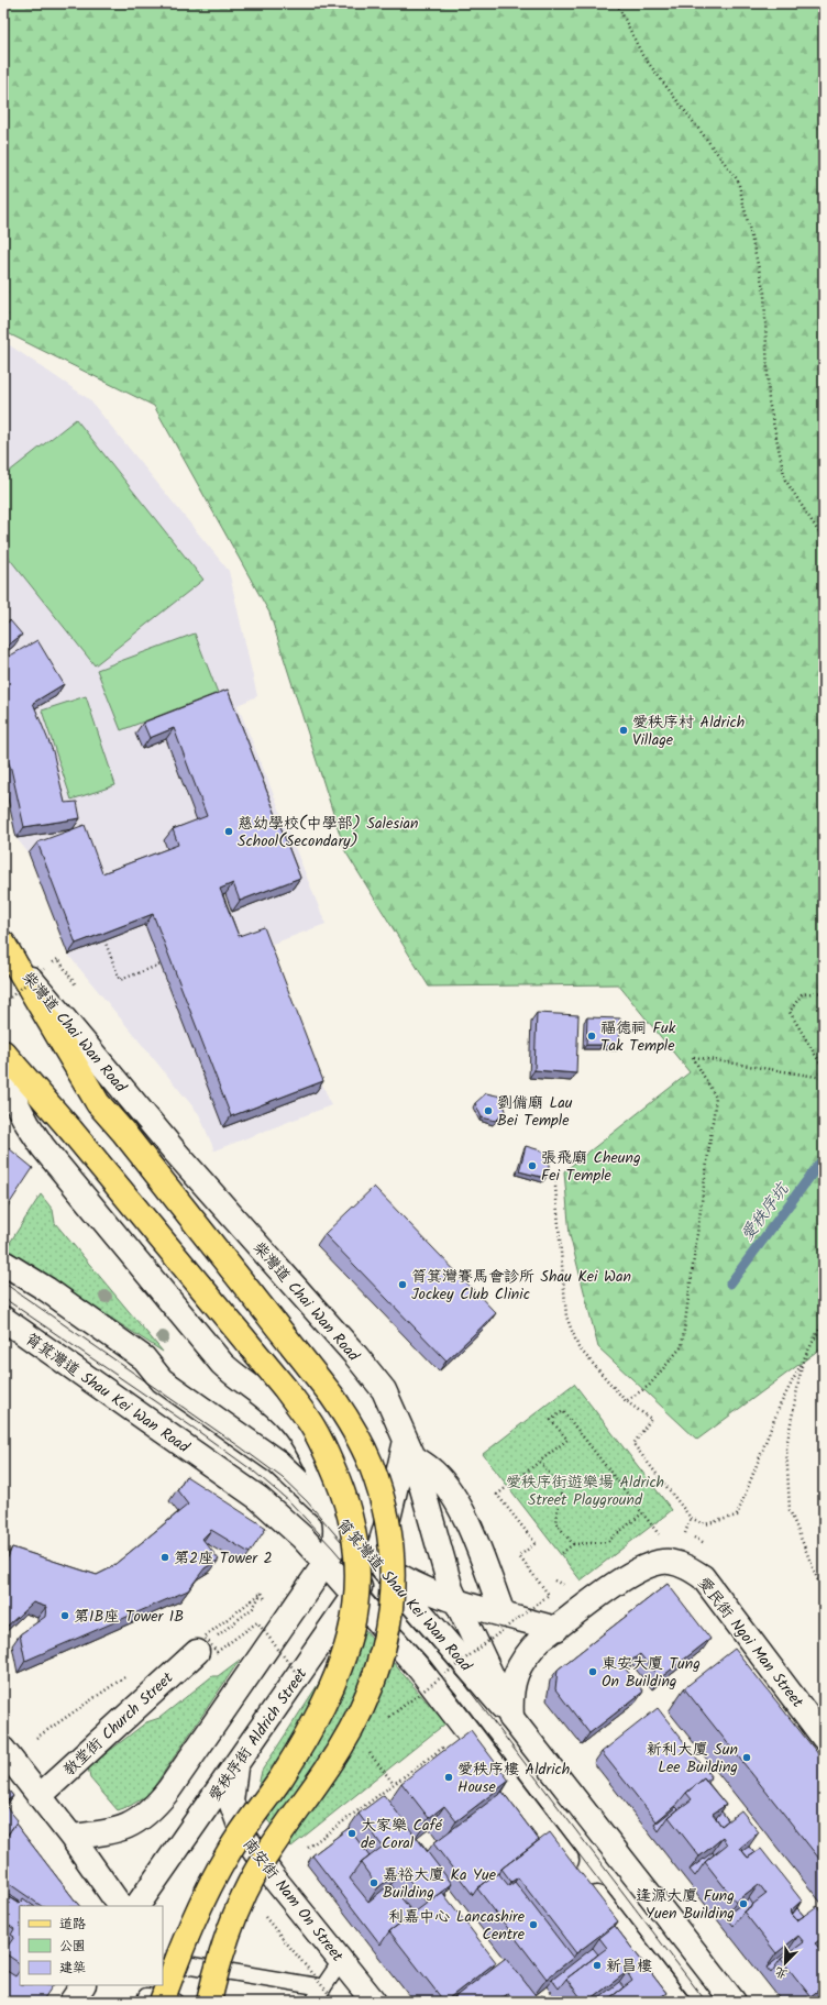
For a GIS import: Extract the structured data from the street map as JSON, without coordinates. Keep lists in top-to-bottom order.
{
  "streets": {
    "street": [
      "柴灣道 Chai Wan Road",
      "筲箕灣道 Shau Kei Wan Road",
      "愛民街 Ngoi Man Street",
      "教堂街 Church Street",
      "愛秩序街 Aldrich Street",
      "南安街 Nam On Street"
    ]
  },
  "crossings": [
    ["柴灣道 Chai Wan Road", "筲箕灣道 Shau Kei Wan Road"],
    ["柴灣道 Chai Wan Road", "愛民街 Ngoi Man Street"],
    ["柴灣道 Chai Wan Road", "愛秩序街 Aldrich Street"],
    ["筲箕灣道 Shau Kei Wan Road", "愛民街 Ngoi Man Street"],
    ["筲箕灣道 Shau Kei Wan Road", "愛秩序街 Aldrich Street"],
    ["愛秩序街 Aldrich Street", "南安街 Nam On Street"]
  ],
  "water": ["愛秩序坑"],
  "parks": ["愛秩序街遊樂場 Aldrich Street Playground"],
  "places": [
    "愛秩序村 Aldrich Village",
    "慈幼學校(中學部) Salesian School(Secondary)",
    "福德祠 Fuk Tak Temple",
    "劉備廟 Lau Bei Temple",
    "張飛廟 Cheung Fei Temple",
    "筲箕灣賽馬會診所 Shau Kei Wan Jockey Club Clinic",
    "第2座 Tower 2",
    "第1B座 Tower 1B",
    "東安大廈 Tung On Building",
    "新利大廈 Sun Lee Building",
    "愛秩序樓 Aldrich House",
    "大家樂 Café de Coral",
    "嘉裕大廈 Ka Yue Building",
    "逢源大廈 Fung Yuen Building",
    "利嘉中心 Lancashire Centre",
    "新昌樓"
  ],
  "legend": ["道路", "公園", "建築"],
  "north": "bottom left"
}
